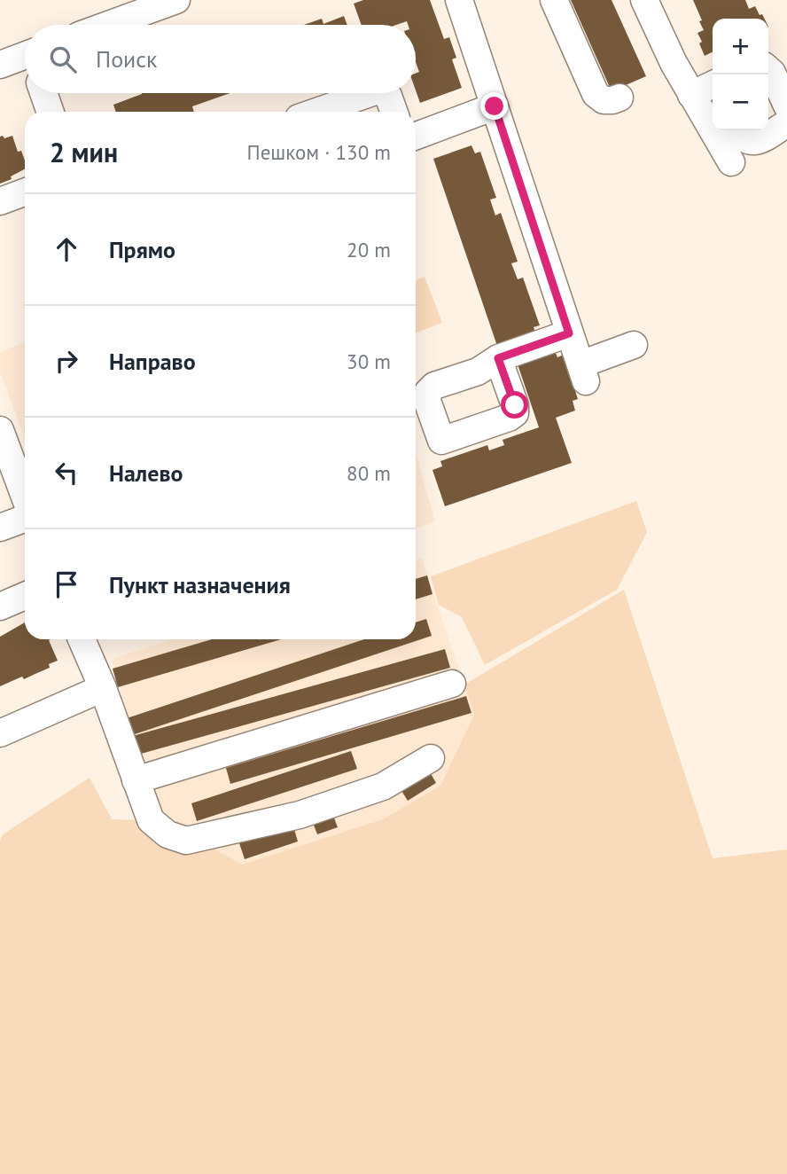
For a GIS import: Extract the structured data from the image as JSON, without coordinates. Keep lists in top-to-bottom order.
{
  "page": {
    "map_buttons": ["+", "−"],
    "search": "Поиск",
    "heading": ["2 мин", "Пешком · 130 m"],
    "list": [
      ["Прямо", "20 m"],
      ["Направо", "30 m"],
      ["Налево", "80 m"],
      "Пункт назначения"
    ]
  }
}
